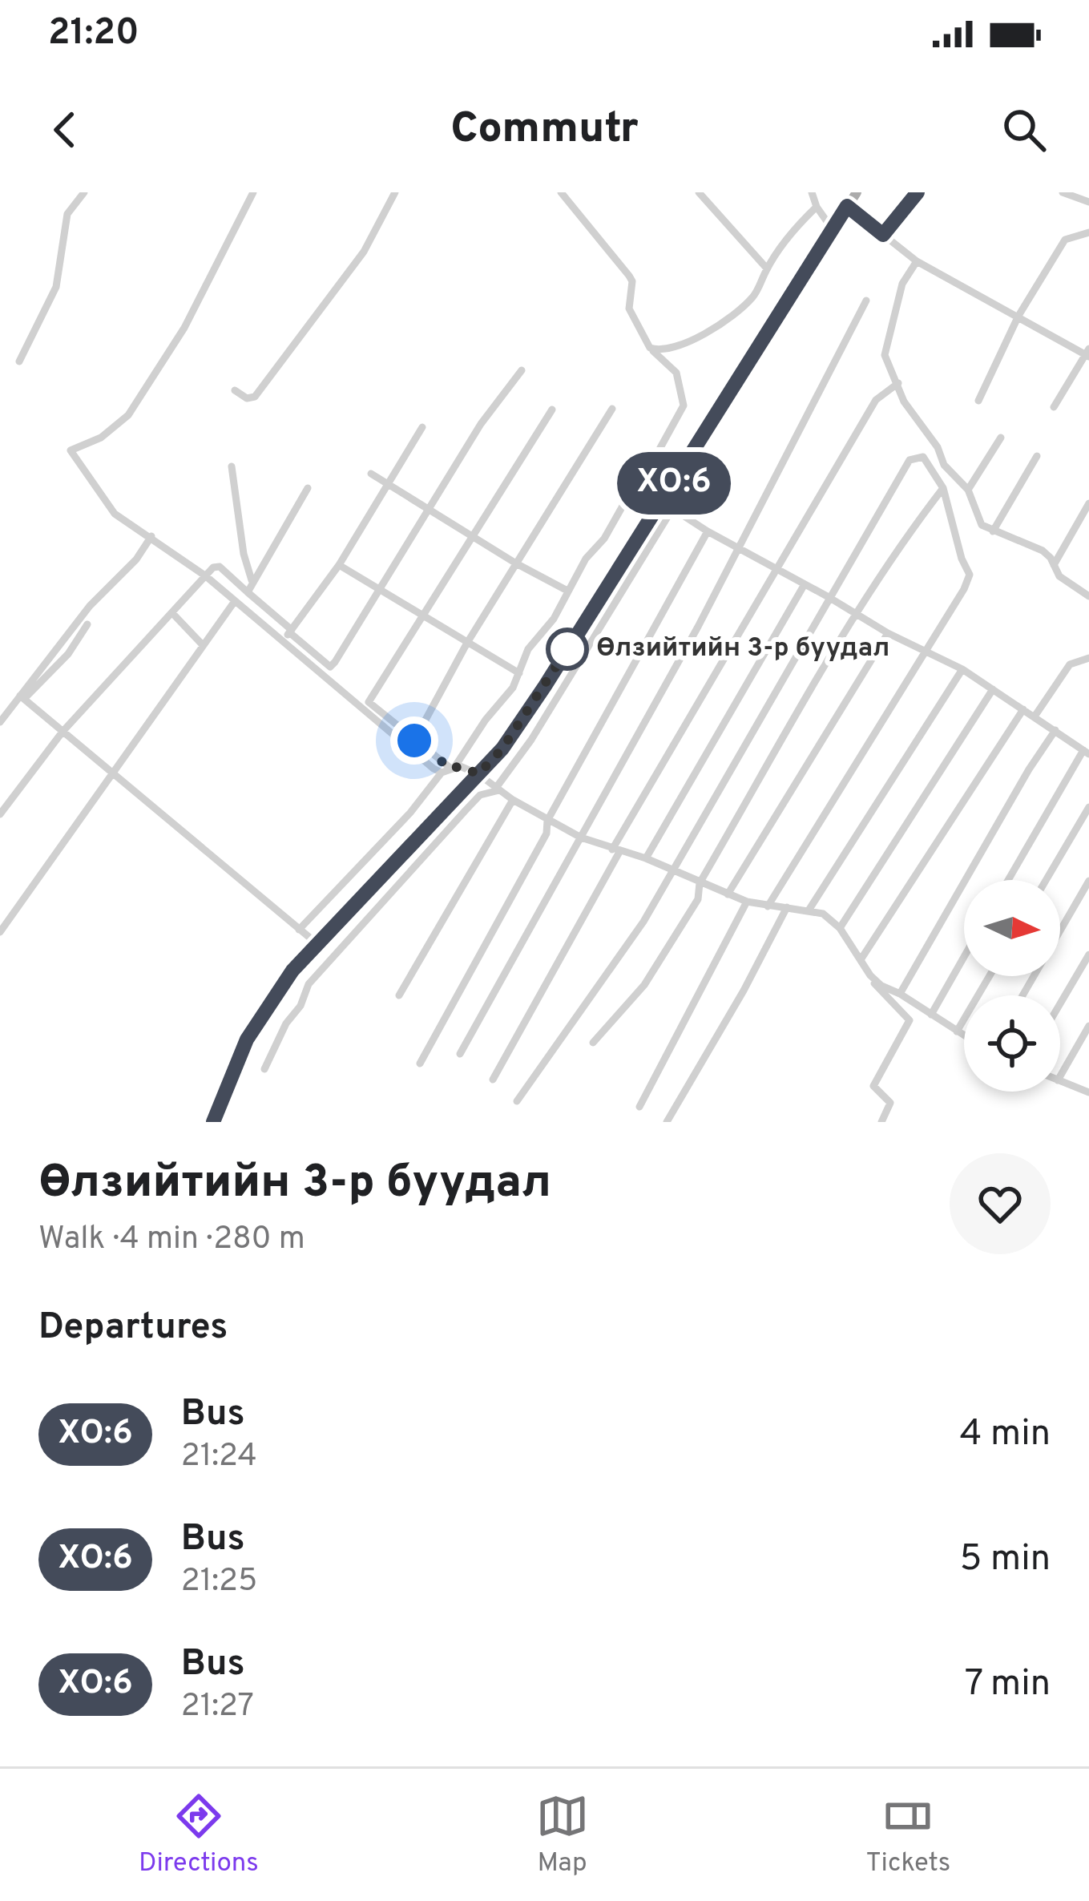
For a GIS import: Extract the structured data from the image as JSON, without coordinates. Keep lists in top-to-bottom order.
{
  "places": ["Өлзийтийн 3-р буудал"],
  "lines": ["bus line ХО:6"],
  "north": "right",
  "page": {
    "status": "21:20",
    "header": "Commutr",
    "on_map": "ХО:6",
    "heading": [
      ["Өлзийтийн 3-р буудал", "Walk · 4 min · 280 m"],
      "Departures"
    ],
    "list": [
      {
        "mark": "ХО:6",
        "name": "Bus",
        "note": "21:24",
        "value": "4 min"
      },
      {
        "mark": "ХО:6",
        "name": "Bus",
        "note": "21:25",
        "value": "5 min"
      },
      {
        "mark": "ХО:6",
        "name": "Bus",
        "note": "21:27",
        "value": "7 min"
      }
    ],
    "tabs": ["Directions", "Map", "Tickets"]
  }
}
